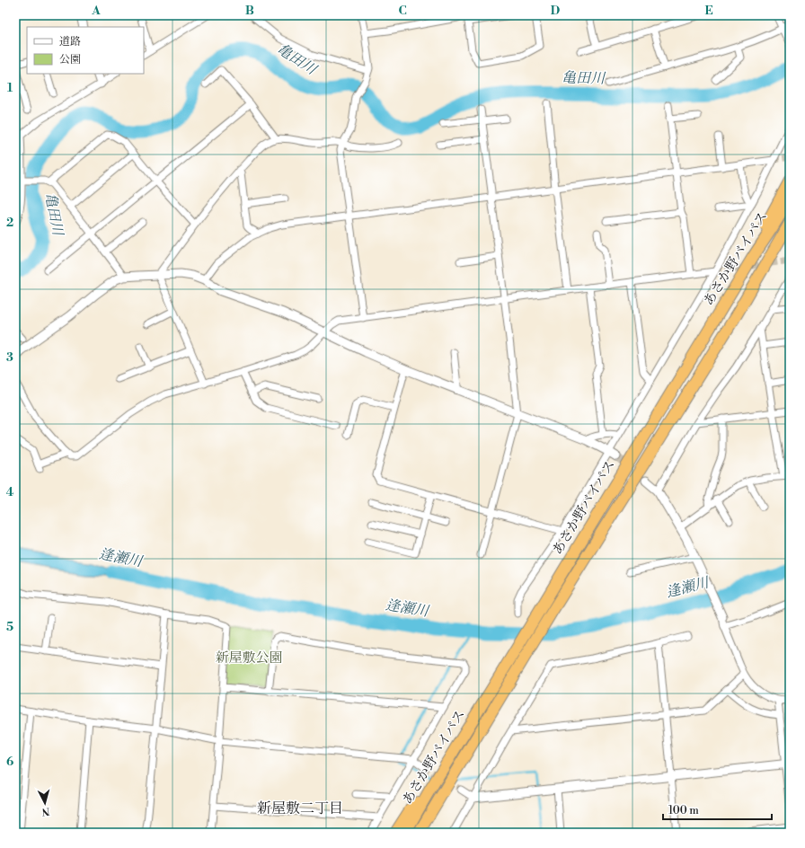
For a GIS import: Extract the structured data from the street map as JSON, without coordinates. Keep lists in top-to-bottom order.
{
  "streets": {
    "highway": ["あさか野バイパス"]
  },
  "districts": ["新屋敷二丁目"],
  "water": ["亀田川", "逢瀬川"],
  "parks": ["新屋敷公園"],
  "legend": ["道路", "公園"],
  "scale_bar": "100 m",
  "north": "bottom",
  "grid": {
    "columns": [
      "A",
      "B",
      "C",
      "D",
      "E"
    ],
    "rows": [
      "1",
      "2",
      "3",
      "4",
      "5",
      "6"
    ]
  }
}
